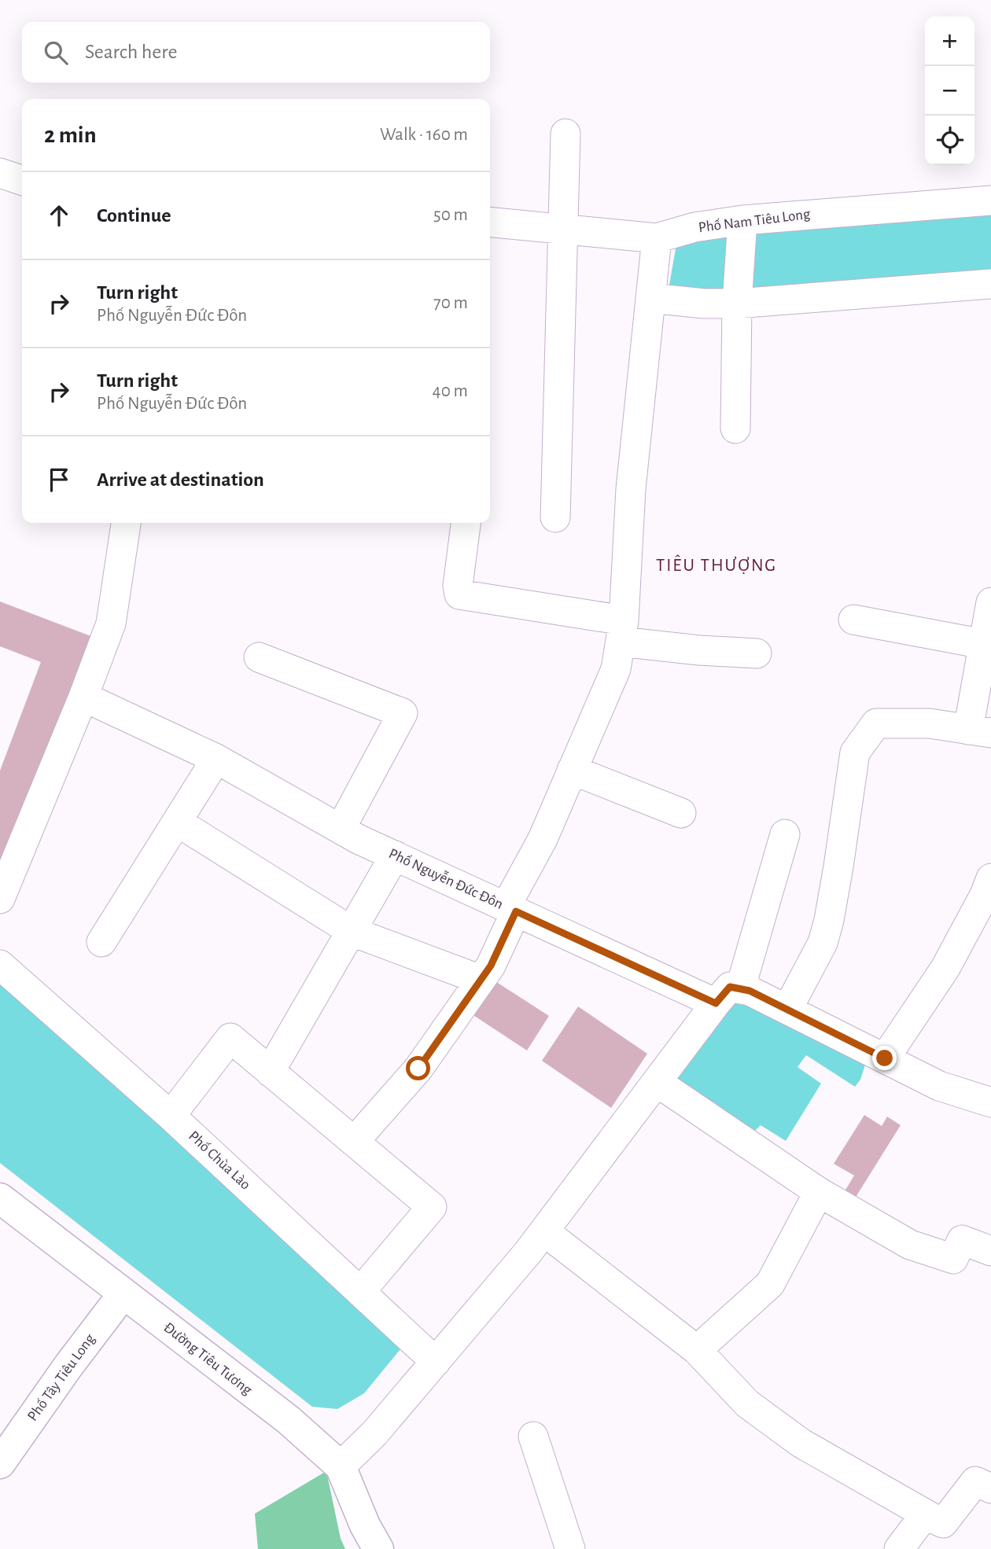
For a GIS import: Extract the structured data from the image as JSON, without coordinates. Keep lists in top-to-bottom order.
{
  "streets": {
    "street": [
      "Phố Nam Tiêu Long",
      "Phố Nguyễn Đức Đôn",
      "Phố Chùa Lào",
      "Đường Tiêu Tương",
      "Phố Tây Tiêu Long"
    ]
  },
  "crossings": [
    ["Đường Tiêu Tương", "Phố Tây Tiêu Long"]
  ],
  "districts": ["TIÊU THƯỢNG"],
  "page": {
    "map_buttons": ["+", "−"],
    "search": "Search here",
    "heading": ["2 min", "Walk · 160 m"],
    "list": [
      ["Continue", "50 m"],
      ["Turn right", "Phố Nguyễn Đức Đôn", "70 m"],
      ["Turn right", "Phố Nguyễn Đức Đôn", "40 m"],
      "Arrive at destination"
    ]
  }
}
